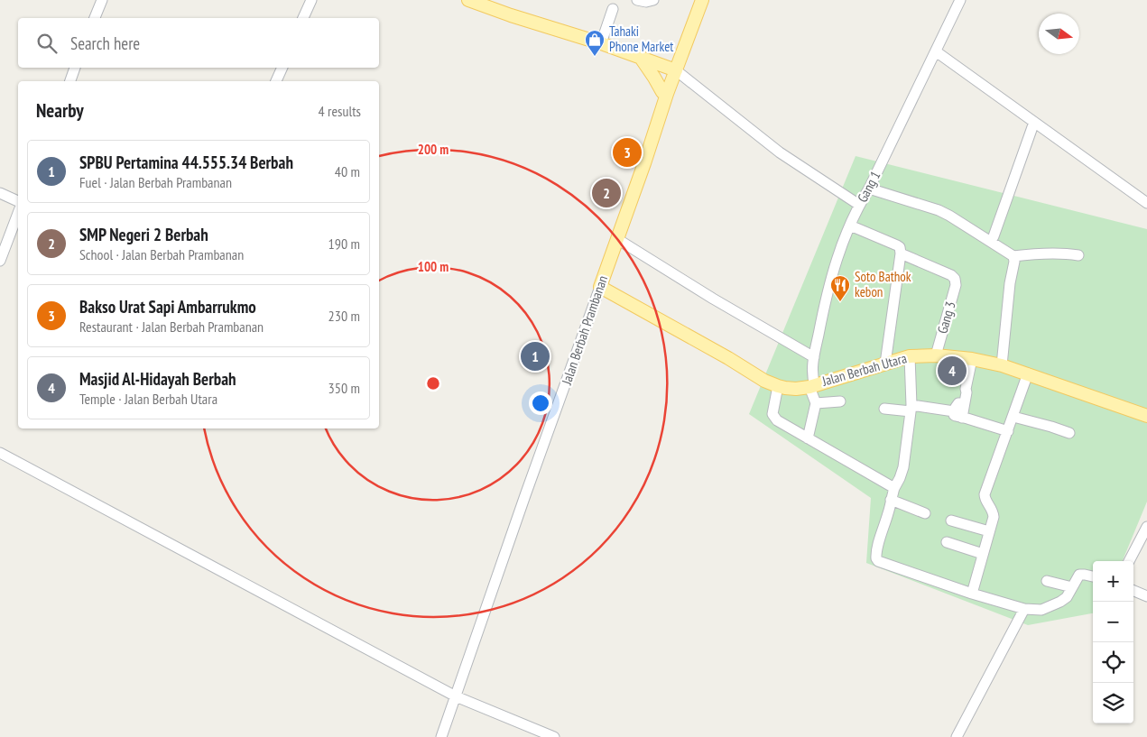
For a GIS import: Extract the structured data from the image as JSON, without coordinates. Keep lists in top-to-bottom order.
{
  "streets": {
    "main road": ["Jalan Berbah Prambanan", "Jalan Berbah Utara"],
    "street": ["Gang 1", "Gang 3"]
  },
  "crossings": [
    ["Gang 1", "Jalan Berbah Utara"],
    ["Gang 3", "Jalan Berbah Utara"],
    ["Jalan Berbah Prambanan", "Jalan Berbah Utara"]
  ],
  "places": {
    "shop": ["Tahaki Phone Market"],
    "restaurant": ["Soto Bathok kebon"]
  },
  "north": "right",
  "page": {
    "search": "Search here",
    "heading": ["Nearby", "4 results"],
    "pins": [
      "3",
      "2",
      "1",
      "4"
    ],
    "list": [
      {
        "mark": "1",
        "name": "SPBU Pertamina 44.555.34 Berbah",
        "note": "Fuel · Jalan Berbah Prambanan",
        "value": "40 m"
      },
      {
        "mark": "2",
        "name": "SMP Negeri 2 Berbah",
        "note": "School · Jalan Berbah Prambanan",
        "value": "190 m"
      },
      {
        "mark": "3",
        "name": "Bakso Urat Sapi Ambarrukmo",
        "note": "Restaurant · Jalan Berbah Prambanan",
        "value": "230 m"
      },
      {
        "mark": "4",
        "name": "Masjid Al-Hidayah Berbah",
        "note": "Temple · Jalan Berbah Utara",
        "value": "350 m"
      }
    ],
    "map_buttons": ["+", "−"]
  },
  "rings": ["200 m", "100 m"]
}
